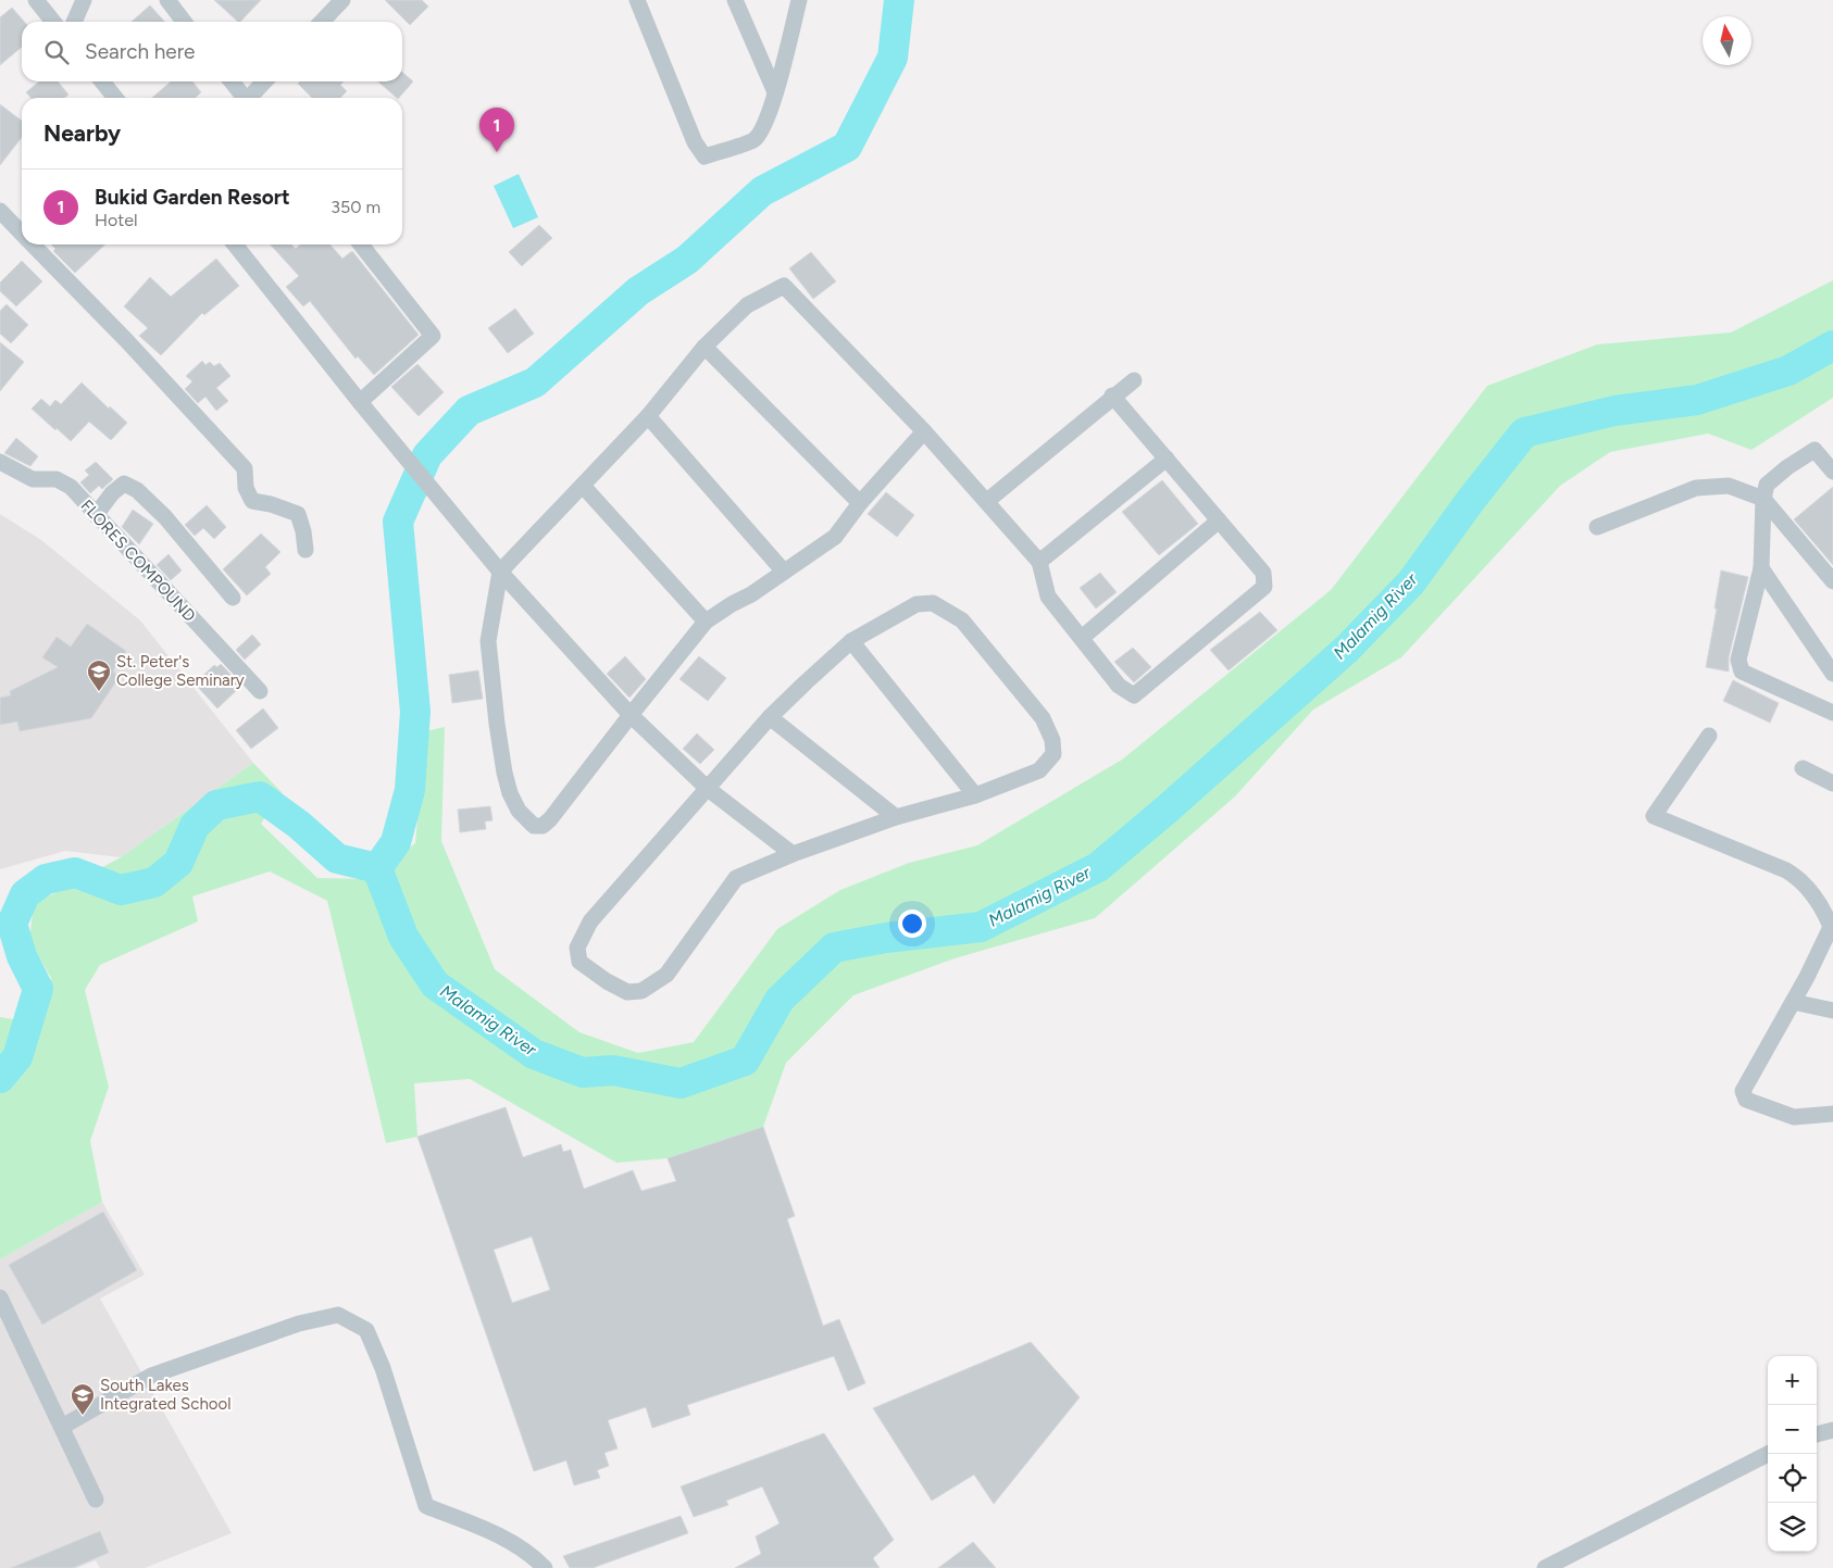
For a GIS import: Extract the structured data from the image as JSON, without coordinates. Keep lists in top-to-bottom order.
{
  "streets": {
    "street": ["FLORES COMPOUND"]
  },
  "water": ["Malamig River"],
  "places": {
    "school or university": ["St. Peter's College Seminary", "South Lakes Integrated School"]
  },
  "north": "top",
  "page": {
    "search": "Search here",
    "heading": "Nearby",
    "pins": "1",
    "list": [
      {
        "mark": "1",
        "name": "Bukid Garden Resort",
        "note": "Hotel",
        "value": "350 m"
      }
    ],
    "map_buttons": ["+", "−"]
  }
}
